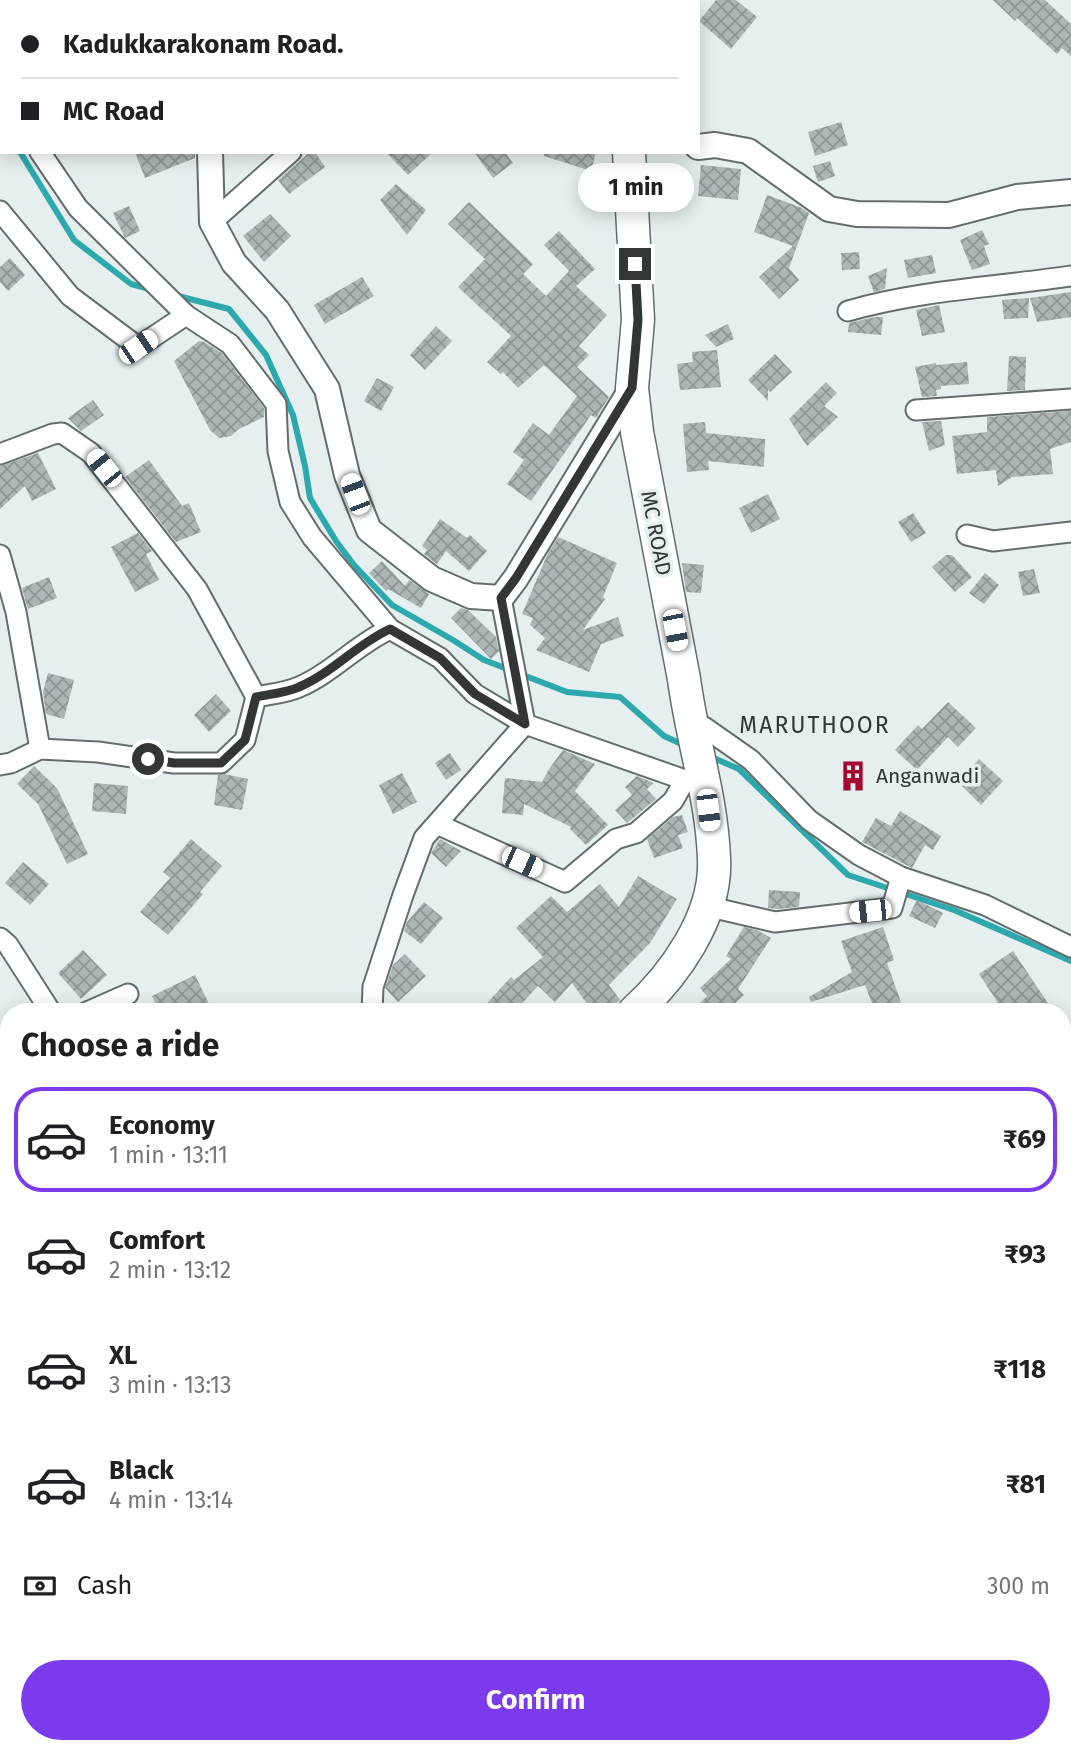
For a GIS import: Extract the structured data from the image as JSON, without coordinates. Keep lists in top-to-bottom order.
{
  "streets": {
    "main road": ["MC ROAD"]
  },
  "districts": ["MARUTHOOR"],
  "places": {
    "building": ["Anganwadi"]
  },
  "page": {
    "banner": ["Kadukkarakonam Road.", "MC Road"],
    "bubble": "1 min",
    "heading": "Choose a ride",
    "list": [
      {
        "name": "Economy",
        "note": "1 min · 13:11",
        "value": "₹69"
      },
      {
        "name": "Comfort",
        "note": "2 min · 13:12",
        "value": "₹93"
      },
      {
        "name": "XL",
        "note": "3 min · 13:13",
        "value": "₹118"
      },
      {
        "name": "Black",
        "note": "4 min · 13:14",
        "value": "₹81"
      }
    ],
    "pay": ["Cash", "300 m"],
    "buttons": "Confirm"
  }
}
